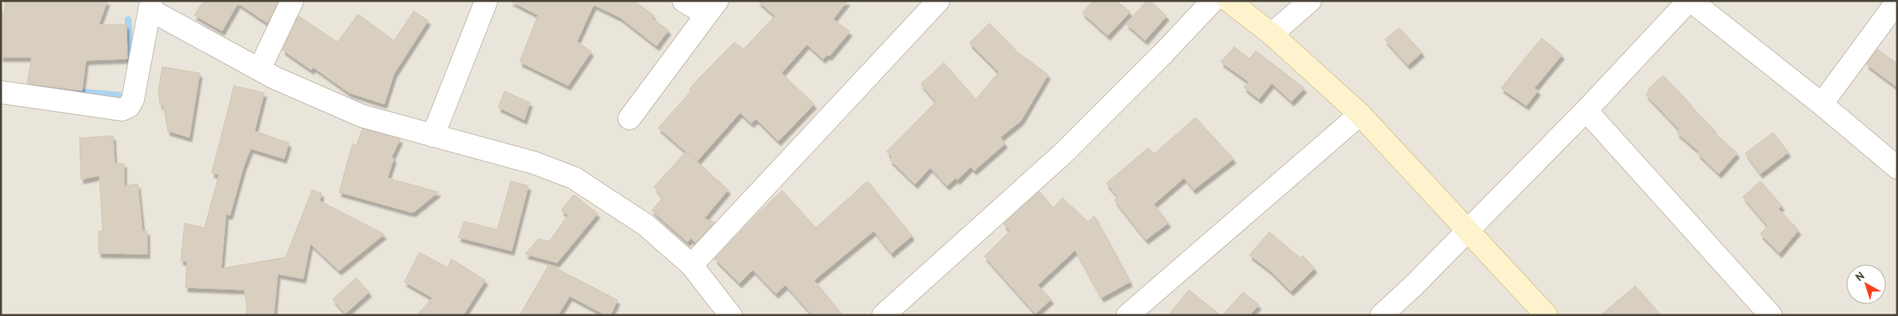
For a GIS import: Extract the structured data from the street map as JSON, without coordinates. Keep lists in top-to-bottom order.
{
  "north": "top left"
}
